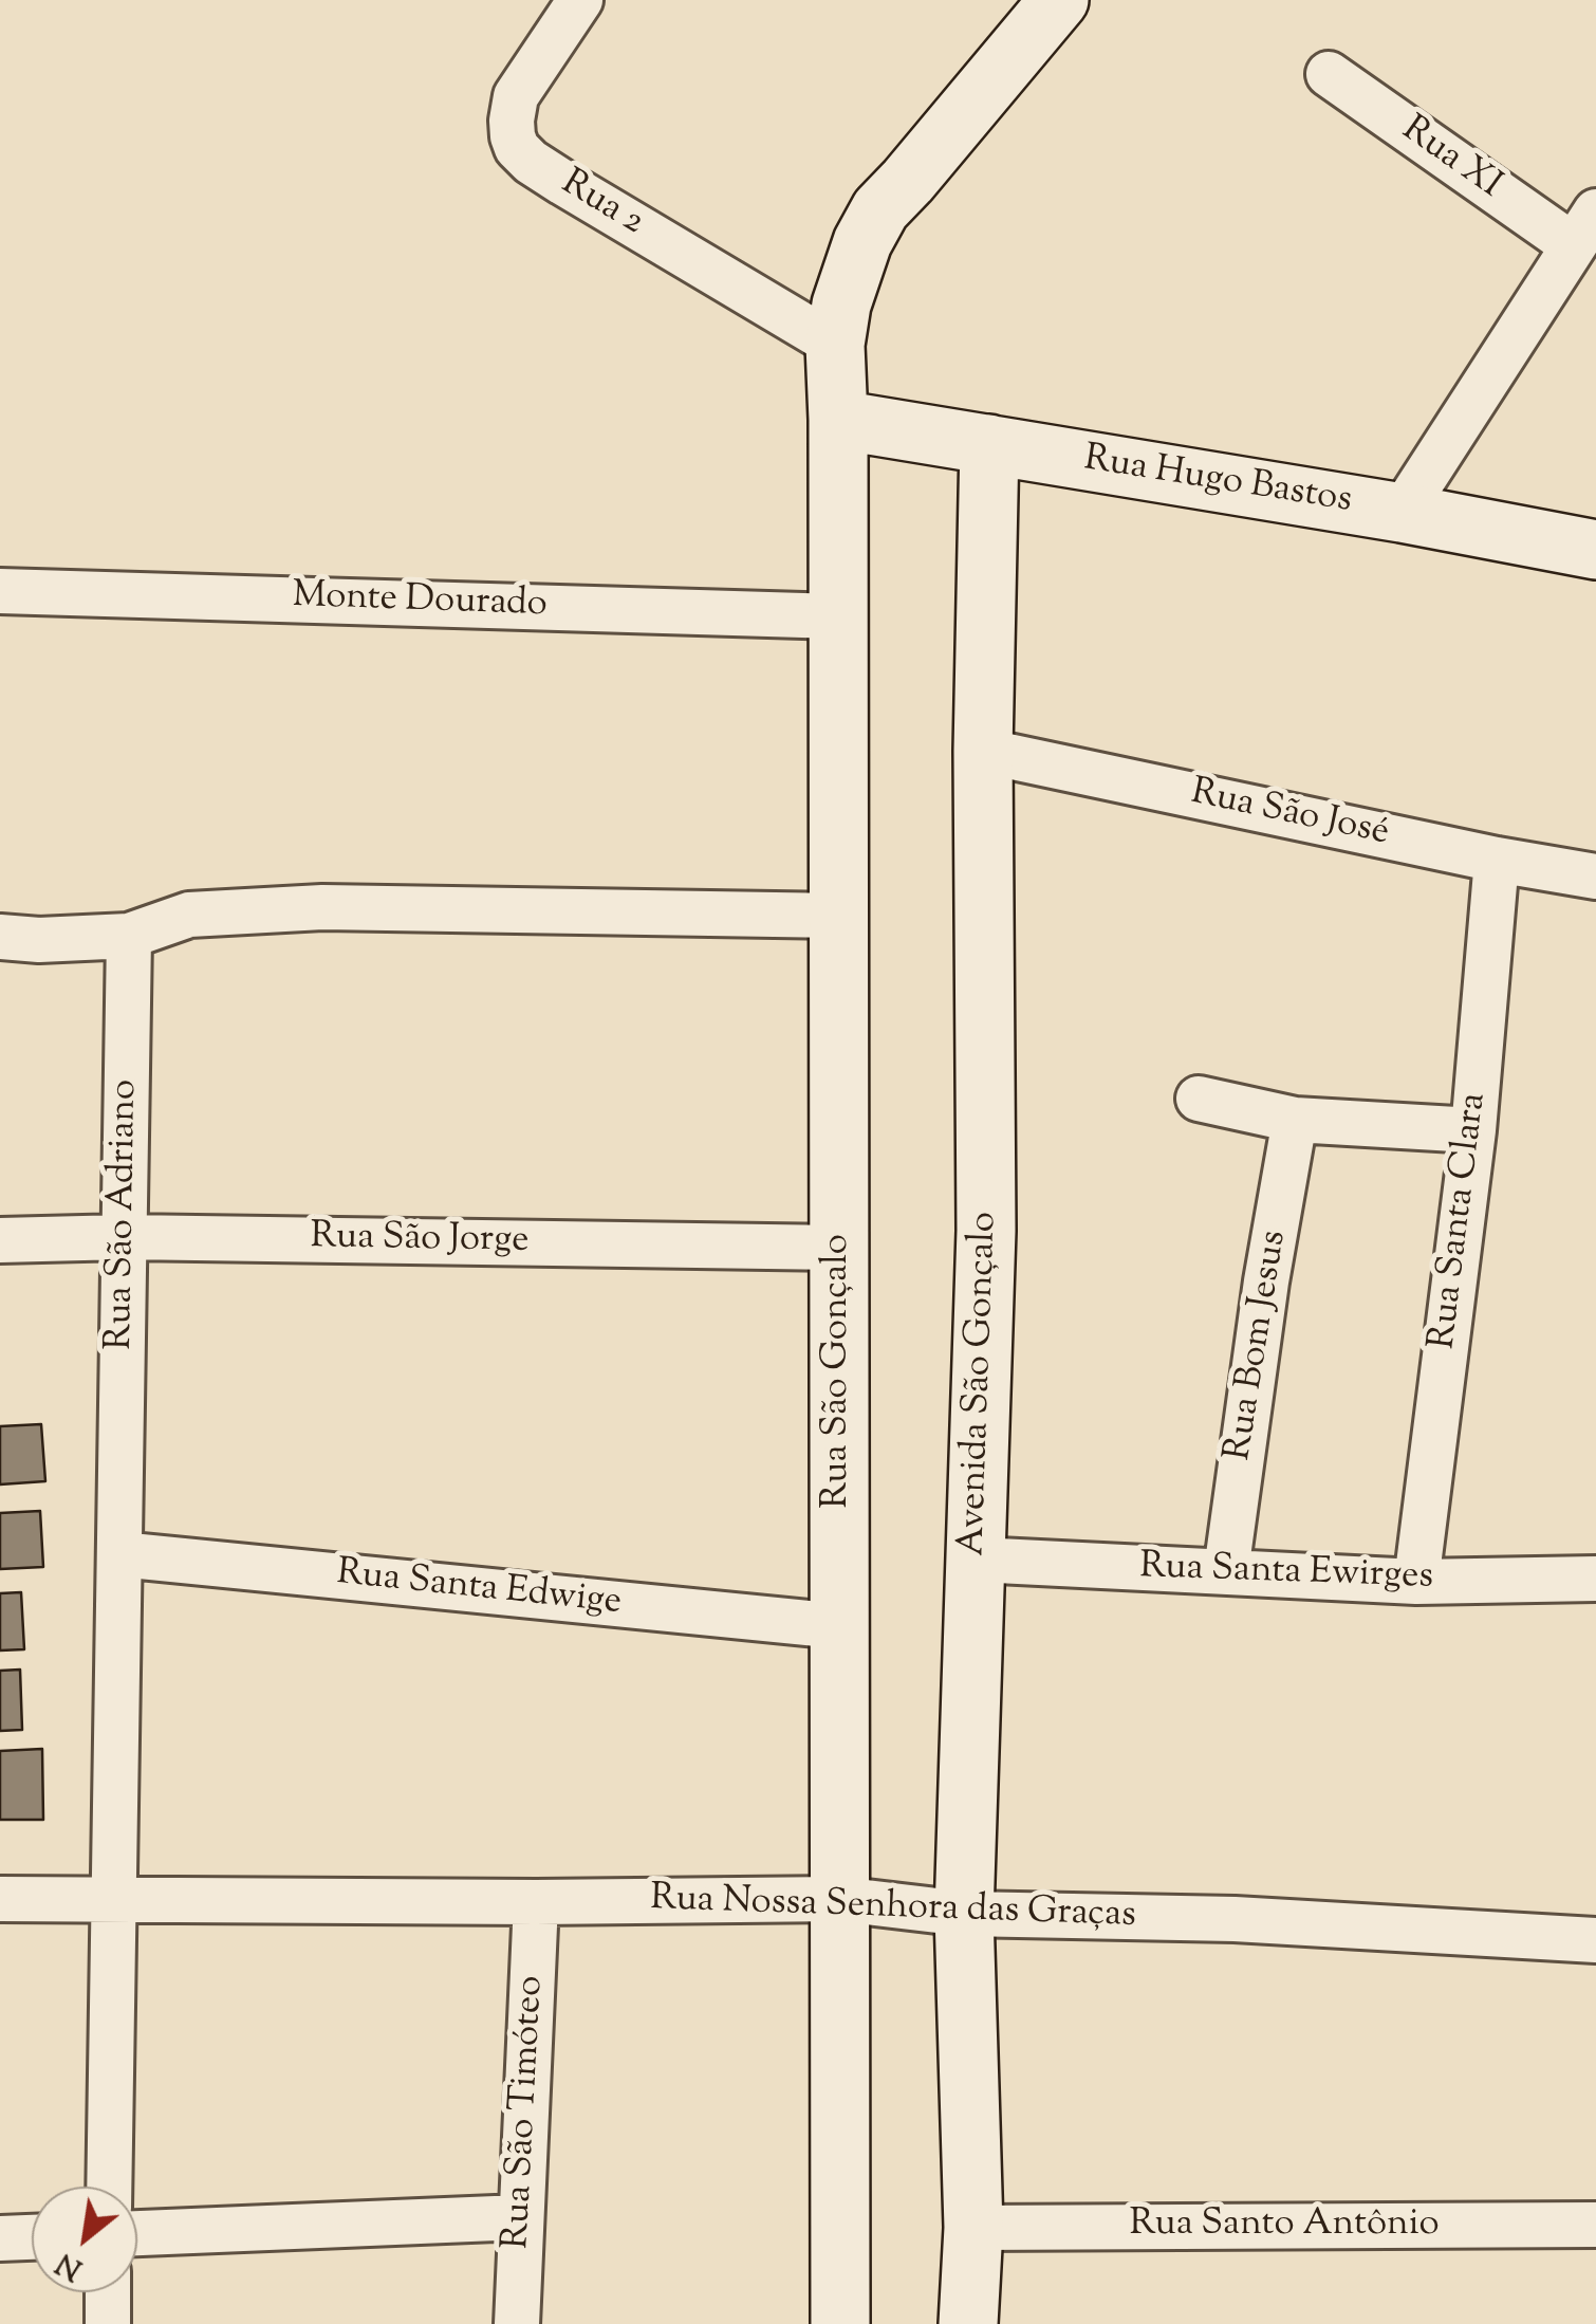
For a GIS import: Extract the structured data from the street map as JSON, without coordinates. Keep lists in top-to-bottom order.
{
  "streets": {
    "street": [
      "Rua XI",
      "Rua 2",
      "Rua Hugo Bastos",
      "Monte Dourado",
      "Rua São José",
      "Rua São Adriano",
      "Rua Santa Clara",
      "Rua São Jorge",
      "Rua Bom Jesus",
      "Rua São Gonçalo",
      "Avenida São Gonçalo",
      "Rua Santa Ewirges",
      "Rua Santa Edwige",
      "Rua Nossa Senhora das Graças",
      "Rua São Timóteo",
      "Rua Santo Antônio"
    ]
  },
  "crossings": [
    ["Rua 2", "Rua São Gonçalo"],
    ["Rua Hugo Bastos", "Rua São Gonçalo"],
    ["Rua Hugo Bastos", "Avenida São Gonçalo"],
    ["Monte Dourado", "Rua São Gonçalo"],
    ["Rua São José", "Rua Santa Clara"],
    ["Rua São José", "Avenida São Gonçalo"],
    ["Rua São Adriano", "Rua São Jorge"],
    ["Rua São Adriano", "Rua Santa Edwige"],
    ["Rua São Adriano", "Rua Nossa Senhora das Graças"],
    ["Rua Santa Clara", "Rua Santa Ewirges"],
    ["Rua São Jorge", "Rua São Gonçalo"],
    ["Rua Bom Jesus", "Rua Santa Ewirges"],
    ["Rua São Gonçalo", "Rua Santa Edwige"],
    ["Rua São Gonçalo", "Rua Nossa Senhora das Graças"],
    ["Avenida São Gonçalo", "Rua Santa Ewirges"],
    ["Avenida São Gonçalo", "Rua Nossa Senhora das Graças"],
    ["Avenida São Gonçalo", "Rua Santo Antônio"],
    ["Rua Nossa Senhora das Graças", "Rua São Timóteo"]
  ],
  "north": "bottom left"
}
